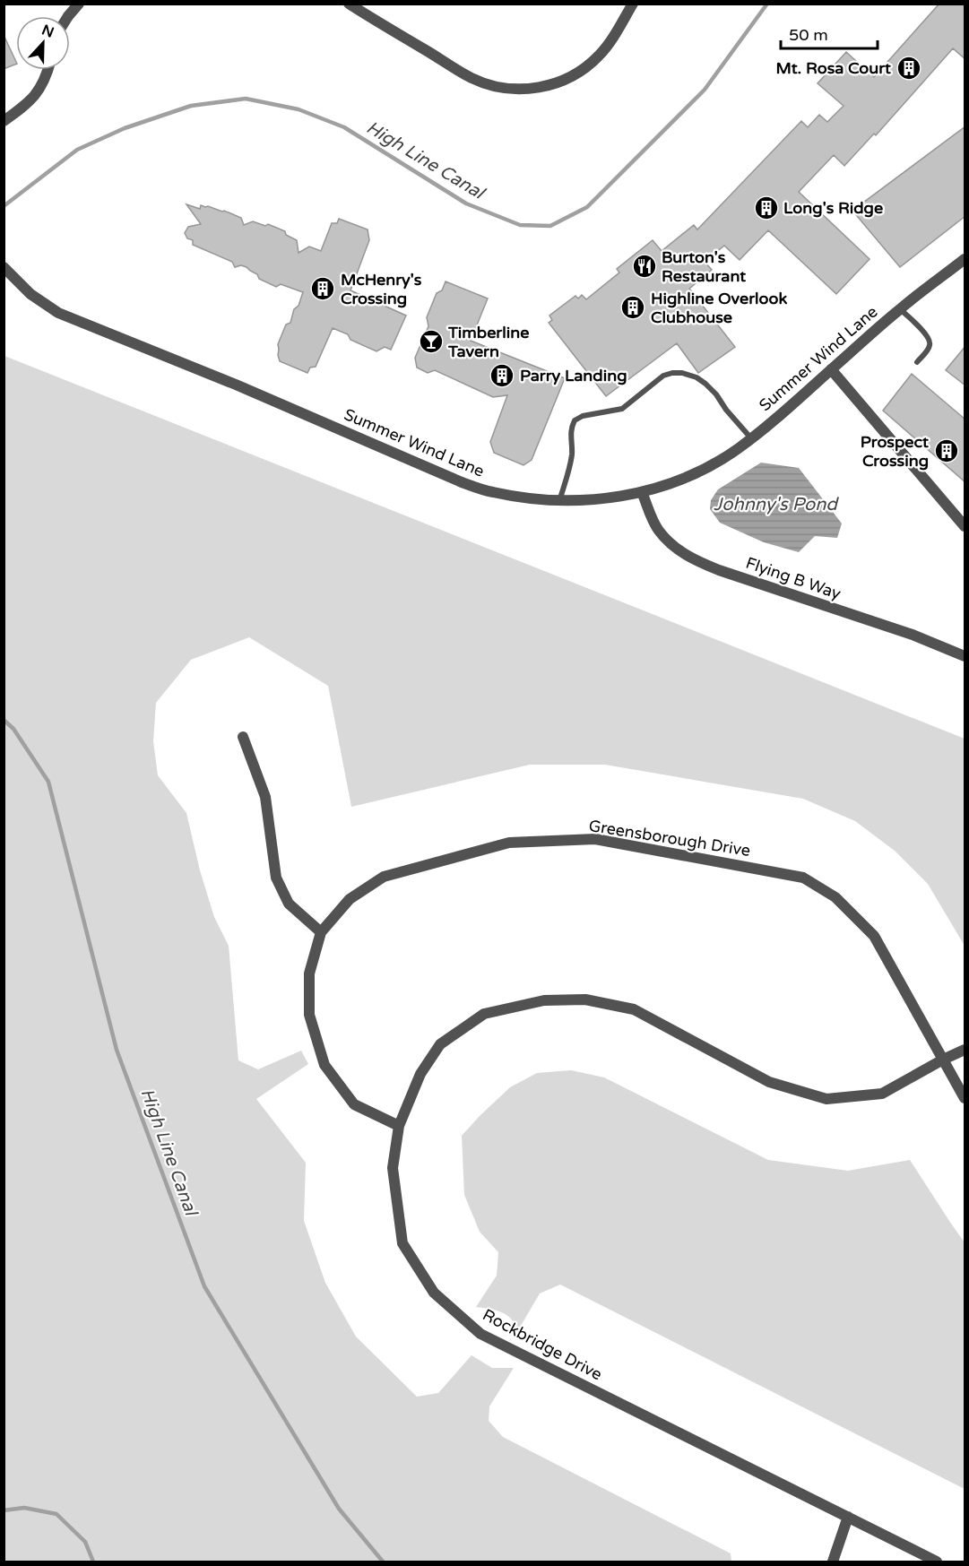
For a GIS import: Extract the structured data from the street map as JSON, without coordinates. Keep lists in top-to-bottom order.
{
  "streets": {
    "street": [
      "Summer Wind Lane",
      "Flying B Way",
      "Greensborough Drive",
      "Rockbridge Drive"
    ]
  },
  "crossings": [
    ["Summer Wind Lane", "Flying B Way"],
    ["Greensborough Drive", "Rockbridge Drive"]
  ],
  "water": ["High Line Canal", "Johnny's Pond"],
  "places": {
    "building": [
      "Mt. Rosa Court",
      "Long's Ridge",
      "McHenry's Crossing",
      "Highline Overlook Clubhouse",
      "Parry Landing",
      "Prospect Crossing"
    ],
    "restaurant": ["Burton's Restaurant"],
    "bar": ["Timberline Tavern"]
  },
  "scale_bar": "50 m",
  "north": "top"
}
